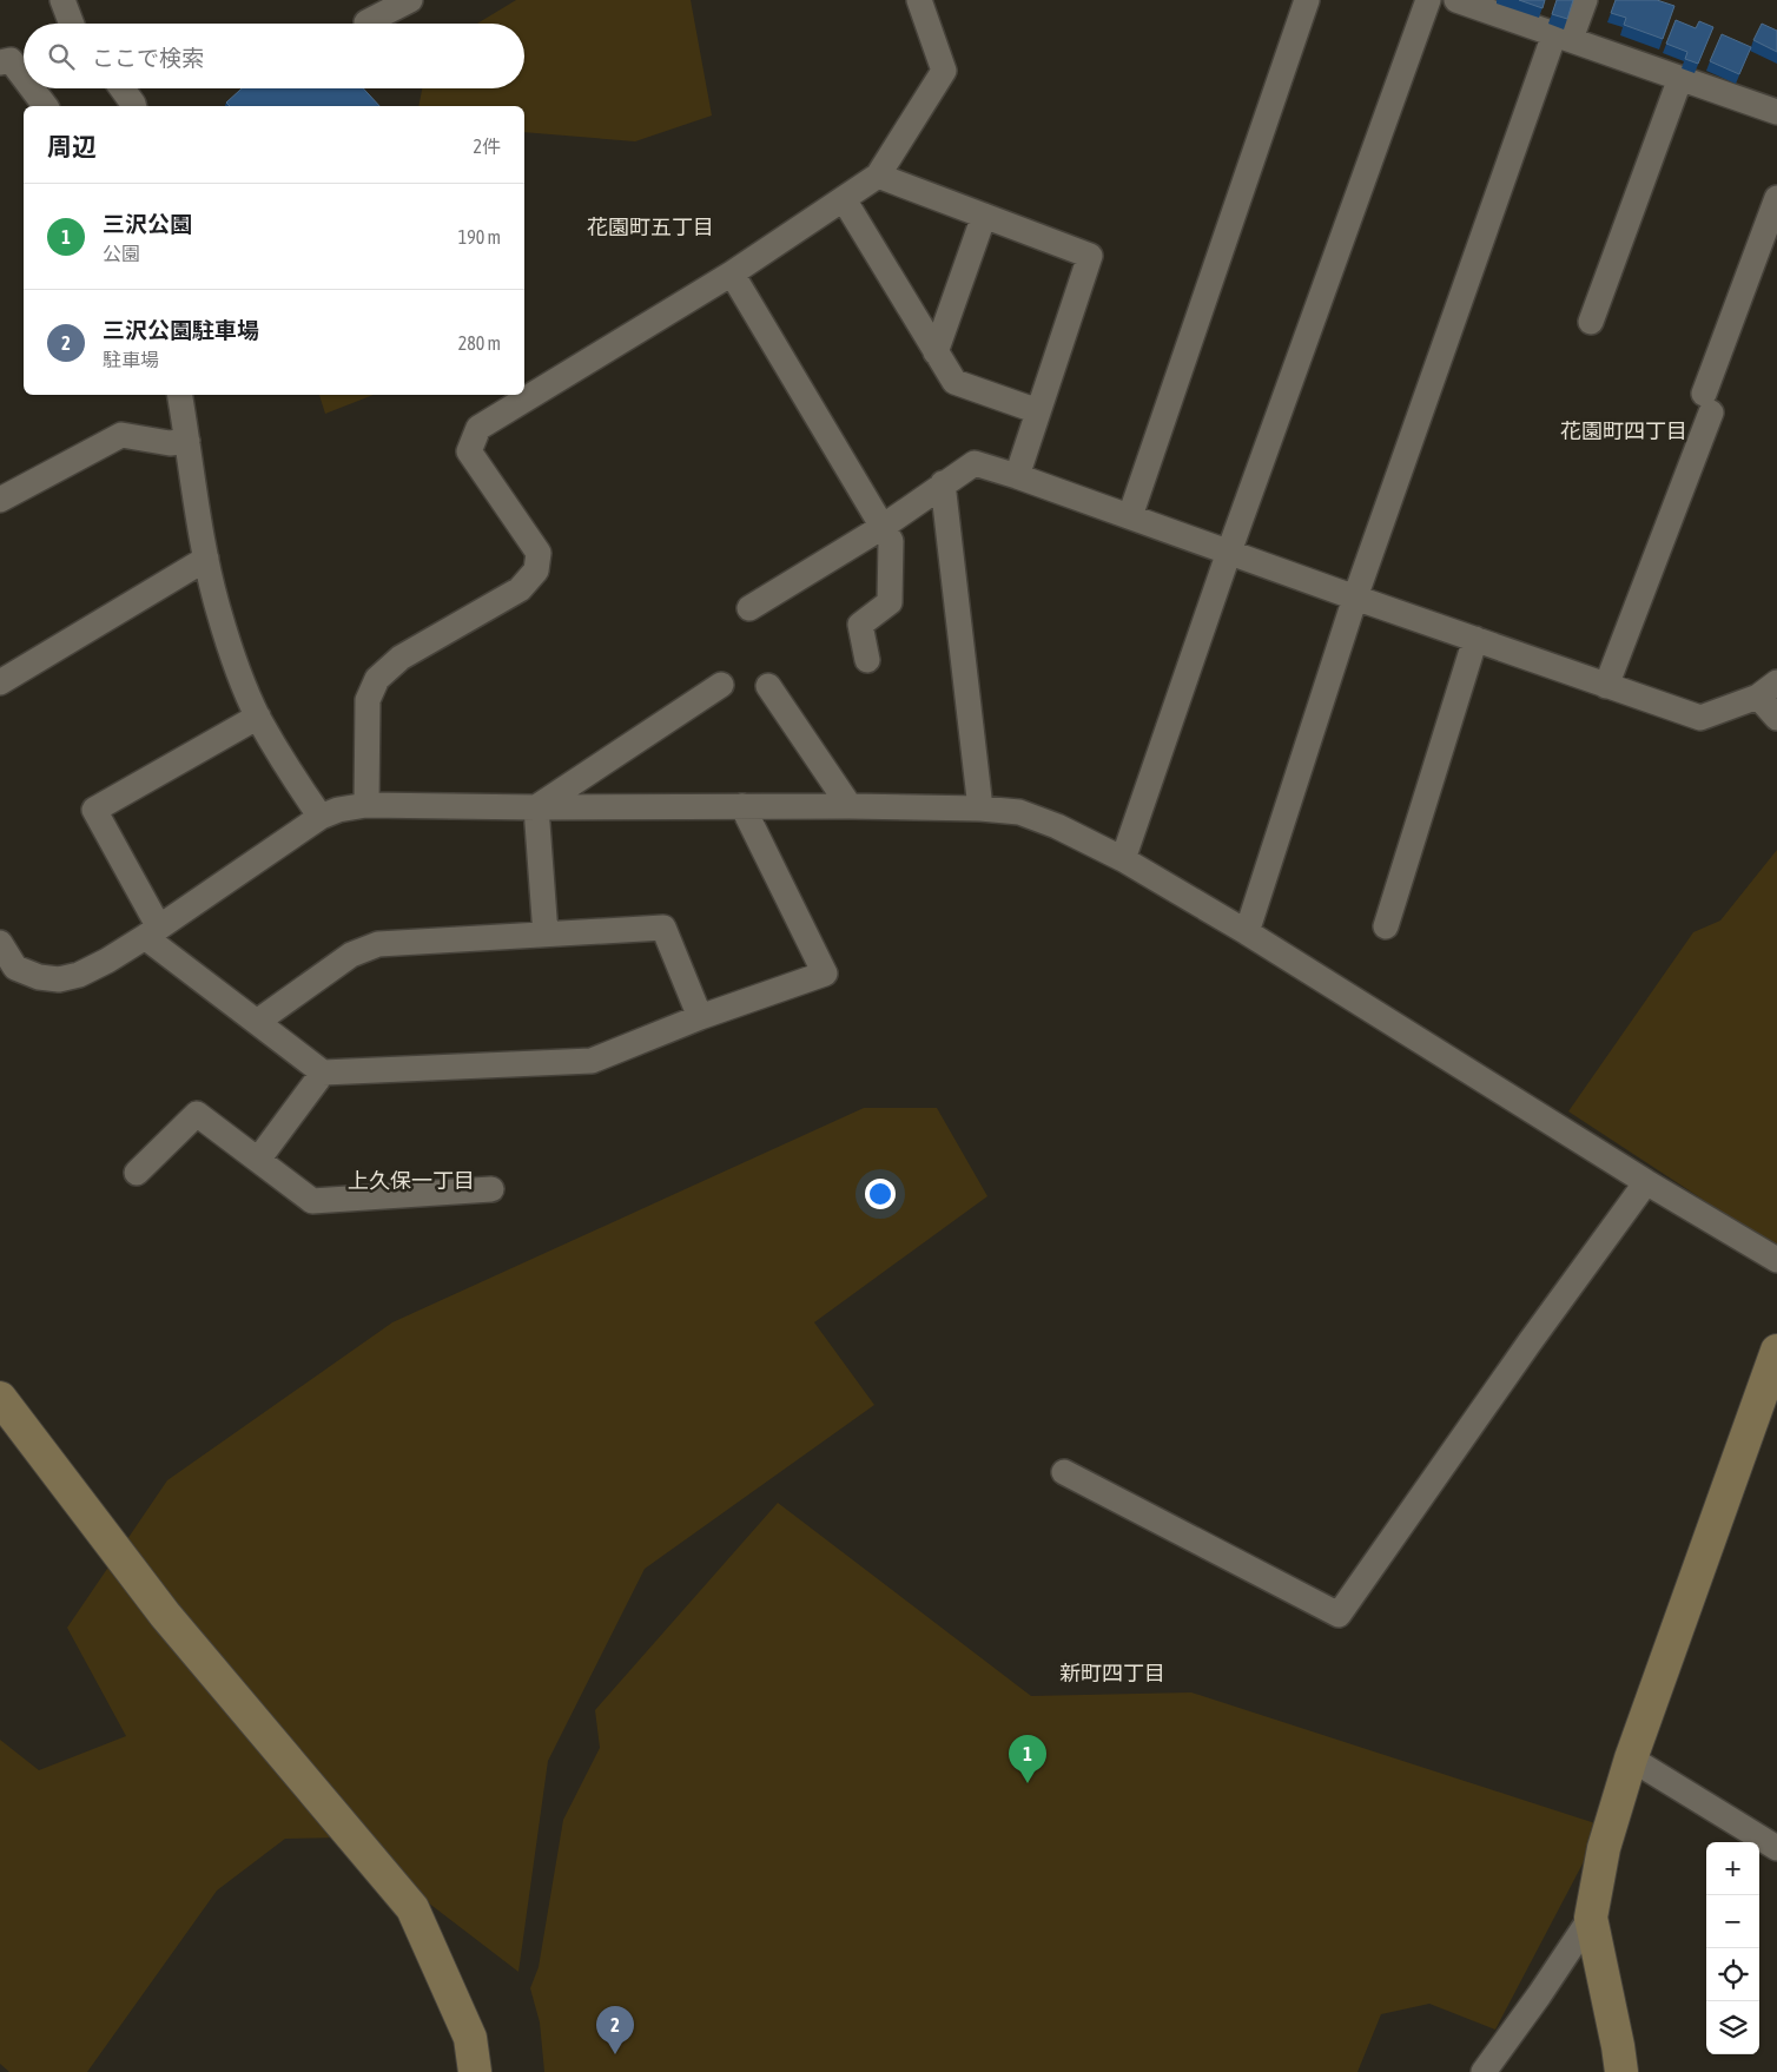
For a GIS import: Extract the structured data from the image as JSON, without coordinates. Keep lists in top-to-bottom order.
{
  "districts": [
    "花園町五丁目",
    "花園町四丁目",
    "上久保一丁目",
    "新町四丁目"
  ],
  "page": {
    "search": "ここで検索",
    "heading": ["周辺", "2件"],
    "list": [
      {
        "mark": "1",
        "name": "三沢公園",
        "note": "公園",
        "value": "190 m"
      },
      {
        "mark": "2",
        "name": "三沢公園駐車場",
        "note": "駐車場",
        "value": "280 m"
      }
    ],
    "pins": ["1", "2"],
    "map_buttons": ["+", "−"]
  }
}
